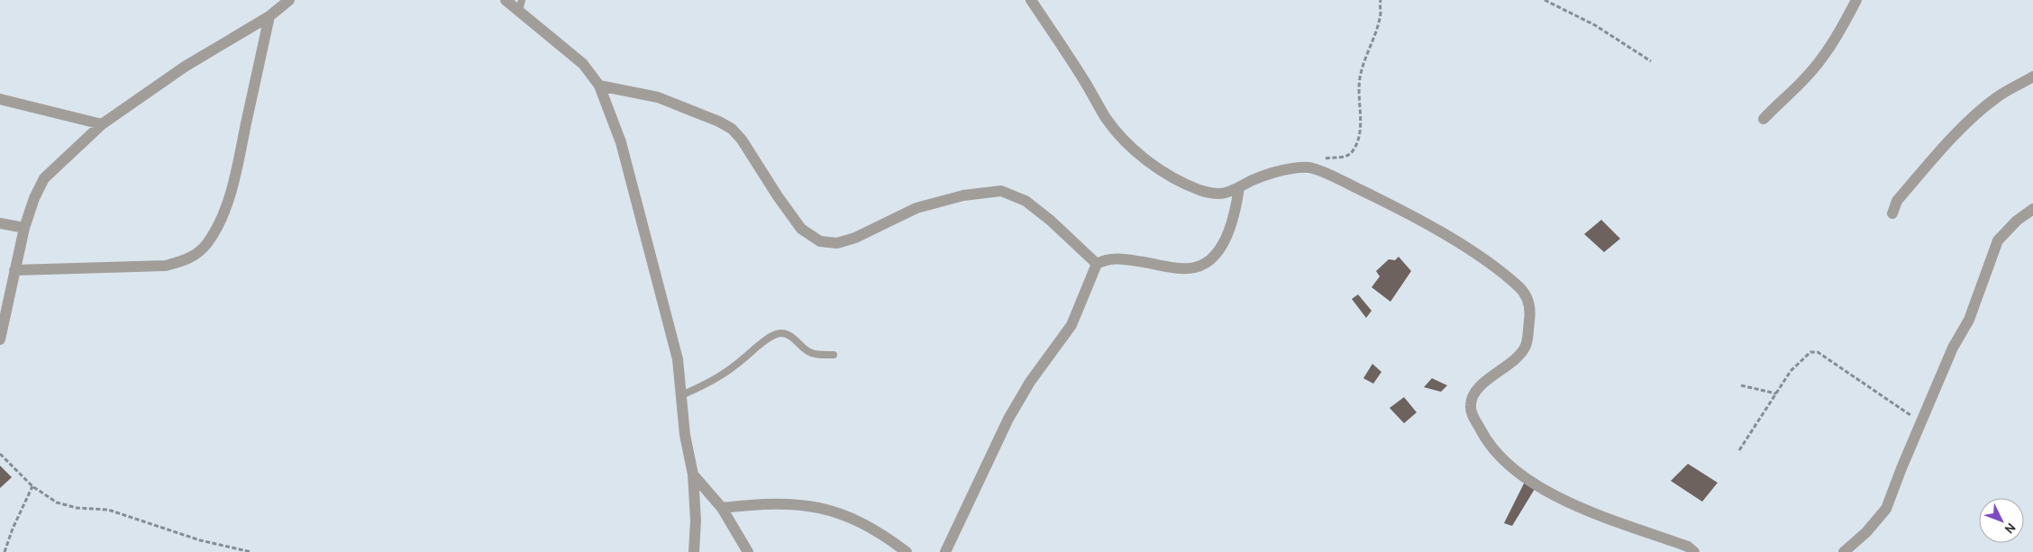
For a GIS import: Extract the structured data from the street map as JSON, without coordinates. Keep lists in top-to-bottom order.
{
  "north": "bottom right"
}
